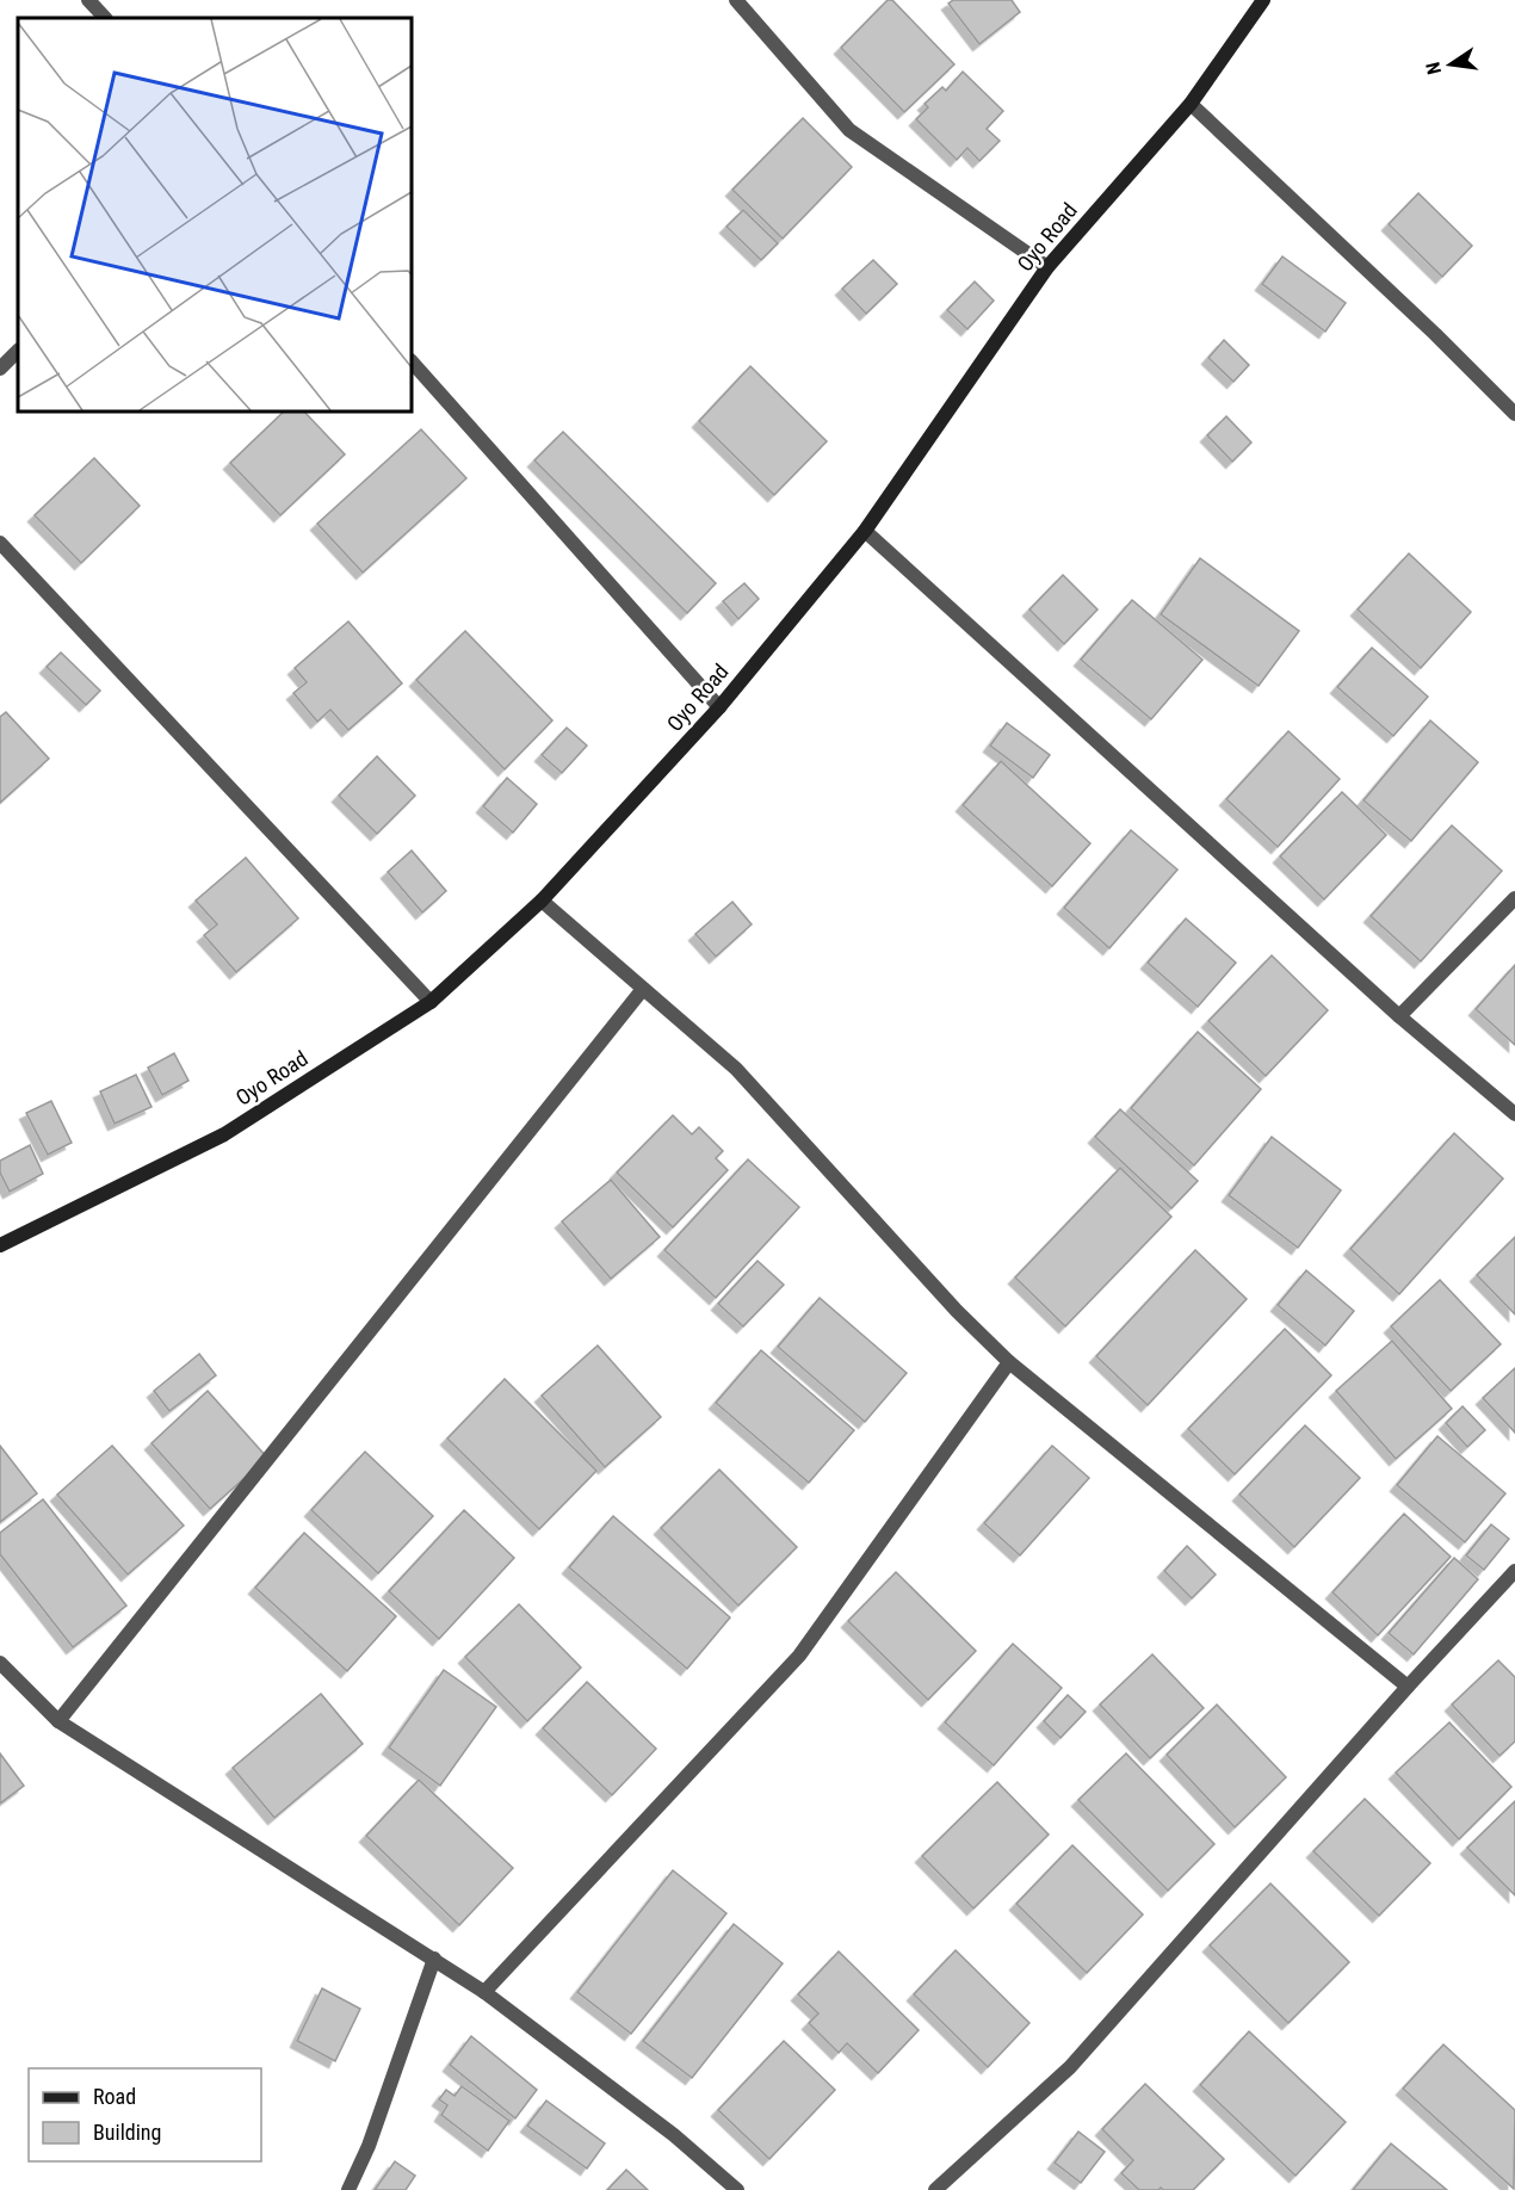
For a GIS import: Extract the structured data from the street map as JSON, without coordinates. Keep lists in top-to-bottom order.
{
  "streets": {
    "street": ["Oyo Road"]
  },
  "legend": ["Road", "Building"],
  "north": "left"
}
